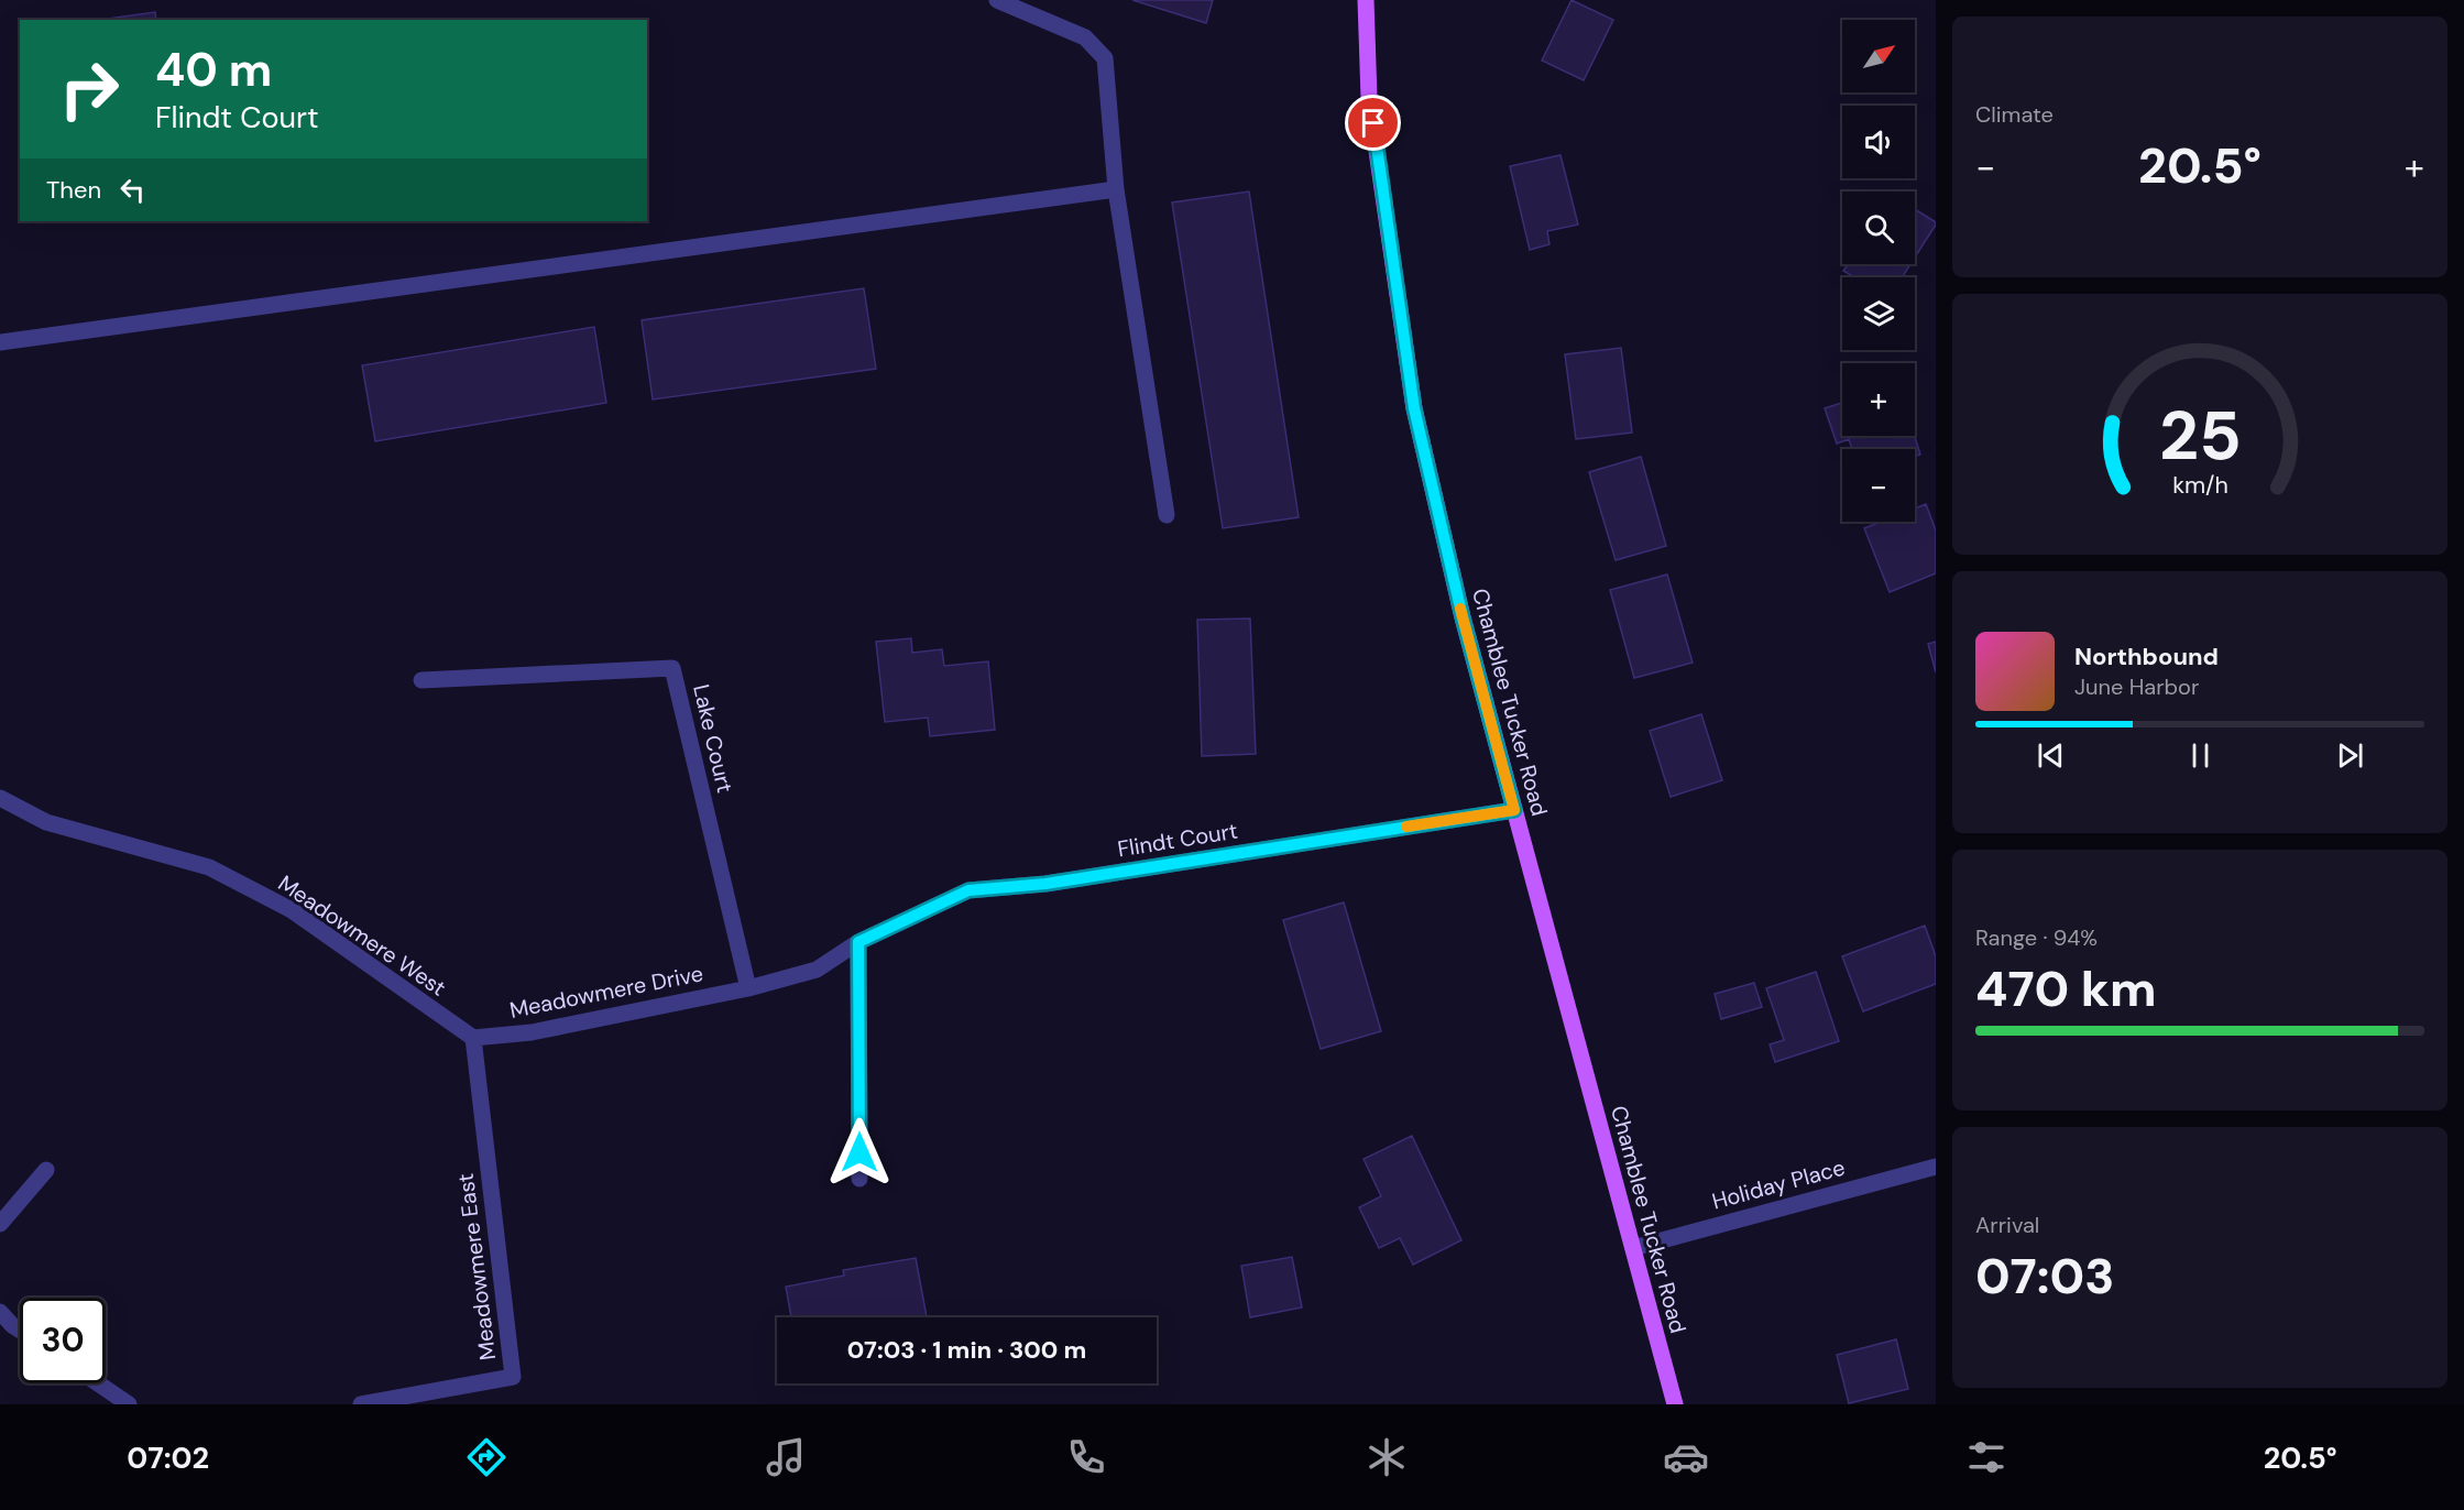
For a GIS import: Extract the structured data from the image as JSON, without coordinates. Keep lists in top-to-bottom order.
{
  "streets": {
    "main road": ["Chamblee Tucker Road"],
    "street": [
      "Lake Court",
      "Flindt Court",
      "Meadowmere West",
      "Meadowmere Drive",
      "Holiday Place",
      "Meadowmere East"
    ]
  },
  "crossings": [
    ["Chamblee Tucker Road", "Flindt Court"],
    ["Chamblee Tucker Road", "Holiday Place"],
    ["Lake Court", "Flindt Court"],
    ["Lake Court", "Meadowmere Drive"],
    ["Flindt Court", "Meadowmere Drive"],
    ["Meadowmere West", "Meadowmere Drive"],
    ["Meadowmere West", "Meadowmere East"],
    ["Meadowmere Drive", "Meadowmere East"]
  ],
  "north": "top right",
  "page": {
    "tile": [
      "Climate",
      ["Range · 94%", "470 km"],
      ["Arrival", "07:03"]
    ],
    "map_buttons": ["+", "−"],
    "turn": ["40 m", "Flindt Court"],
    "heat": ["−", "20.5°", "+"],
    "then": "Then",
    "song": ["Northbound", "June Harbor"],
    "limit": "30",
    "trip": "07:03 · 1 min · 300 m",
    "tabs": ["07:02", "20.5°"],
    "gauge": ["25", "km/h"]
  }
}
